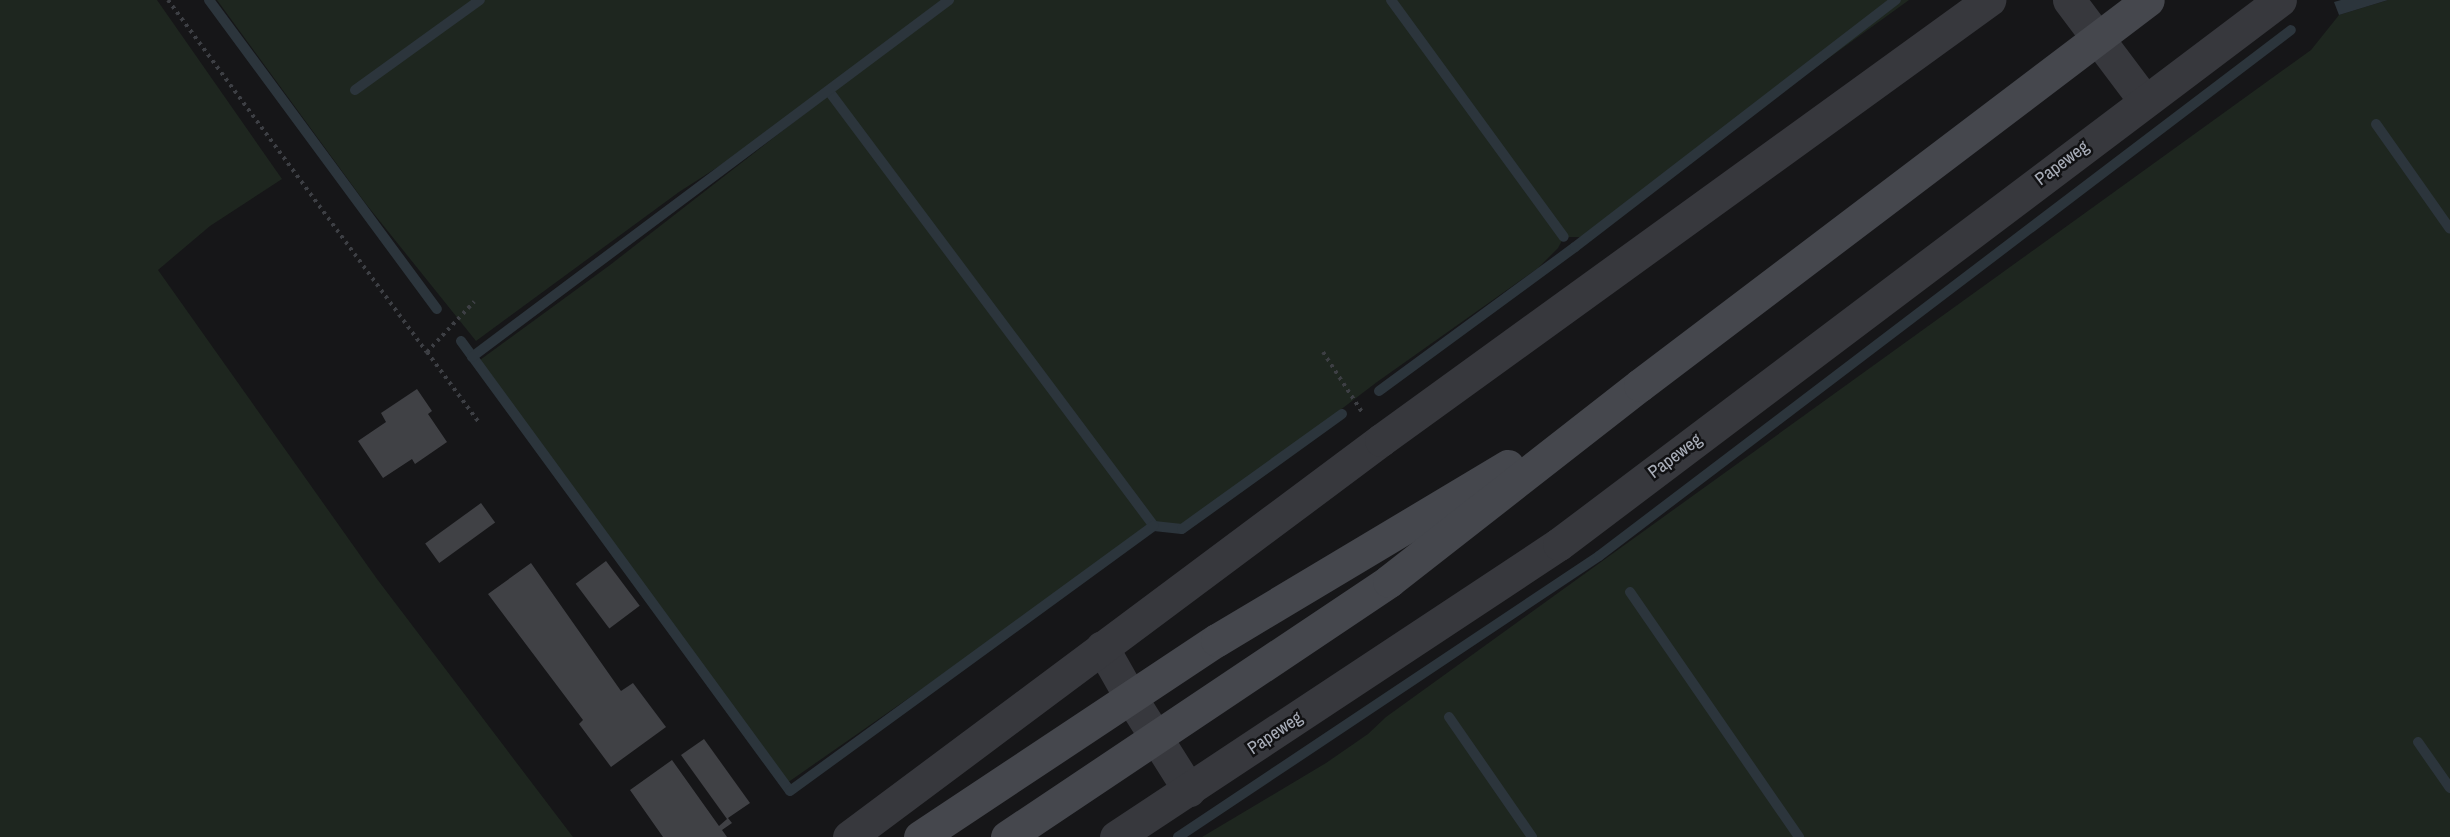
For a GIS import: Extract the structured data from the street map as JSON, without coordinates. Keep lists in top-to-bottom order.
{
  "streets": {
    "street": ["Papeweg"]
  }
}
